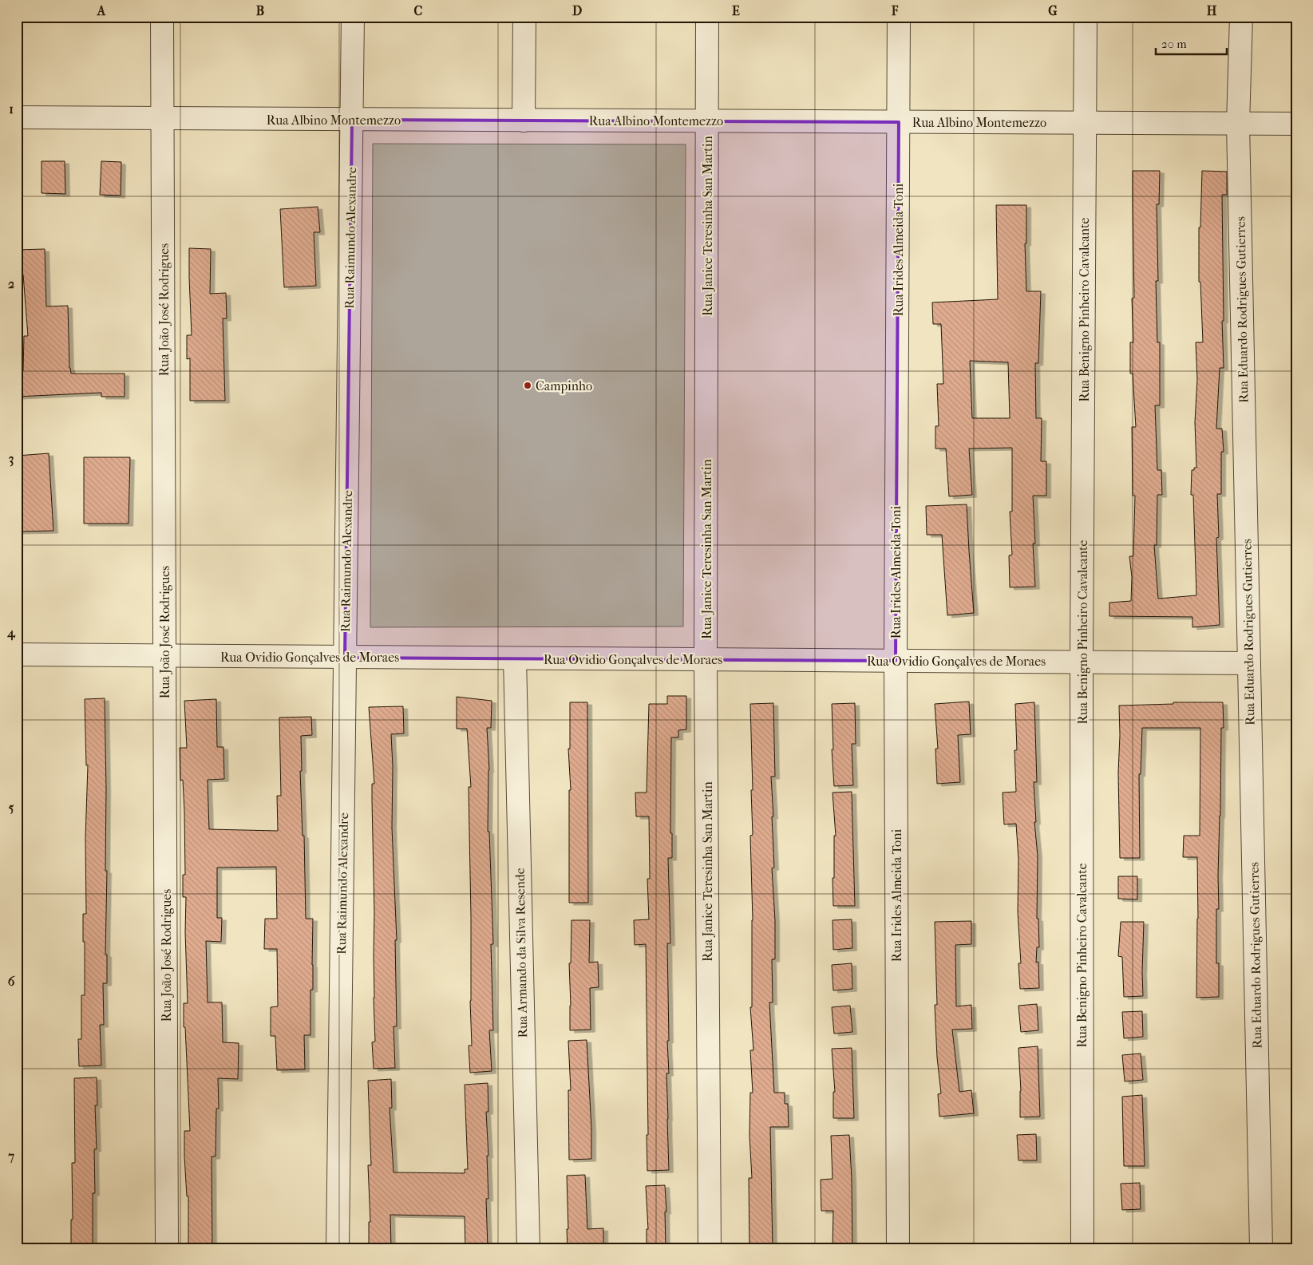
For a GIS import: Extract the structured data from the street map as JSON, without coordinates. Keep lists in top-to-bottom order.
{
  "streets": {
    "street": [
      "Rua Albino Montemezzo",
      "Rua Janice Teresinha San Martin",
      "Rua Raimundo Alexandre",
      "Rua Irides Almeida Toni",
      "Rua João José Rodrigues",
      "Rua Benigno Pinheiro Cavalcante",
      "Rua Eduardo Rodrigues Gutierres",
      "Rua Ovidio Gonçalves de Moraes",
      "Rua Armando da Silva Resende"
    ]
  },
  "crossings": [
    ["Rua Albino Montemezzo", "Rua Janice Teresinha San Martin"],
    ["Rua Albino Montemezzo", "Rua Raimundo Alexandre"],
    ["Rua Albino Montemezzo", "Rua Irides Almeida Toni"],
    ["Rua Albino Montemezzo", "Rua João José Rodrigues"],
    ["Rua Albino Montemezzo", "Rua Benigno Pinheiro Cavalcante"],
    ["Rua Albino Montemezzo", "Rua Eduardo Rodrigues Gutierres"],
    ["Rua Janice Teresinha San Martin", "Rua Ovidio Gonçalves de Moraes"],
    ["Rua Raimundo Alexandre", "Rua Ovidio Gonçalves de Moraes"],
    ["Rua Irides Almeida Toni", "Rua Ovidio Gonçalves de Moraes"],
    ["Rua João José Rodrigues", "Rua Ovidio Gonçalves de Moraes"],
    ["Rua Benigno Pinheiro Cavalcante", "Rua Ovidio Gonçalves de Moraes"],
    ["Rua Eduardo Rodrigues Gutierres", "Rua Ovidio Gonçalves de Moraes"],
    ["Rua Ovidio Gonçalves de Moraes", "Rua Armando da Silva Resende"]
  ],
  "places": ["Campinho"],
  "scale_bar": "20 m",
  "grid": {
    "columns": [
      "A",
      "B",
      "C",
      "D",
      "E",
      "F",
      "G",
      "H"
    ],
    "rows": [
      "1",
      "2",
      "3",
      "4",
      "5",
      "6",
      "7"
    ]
  }
}
